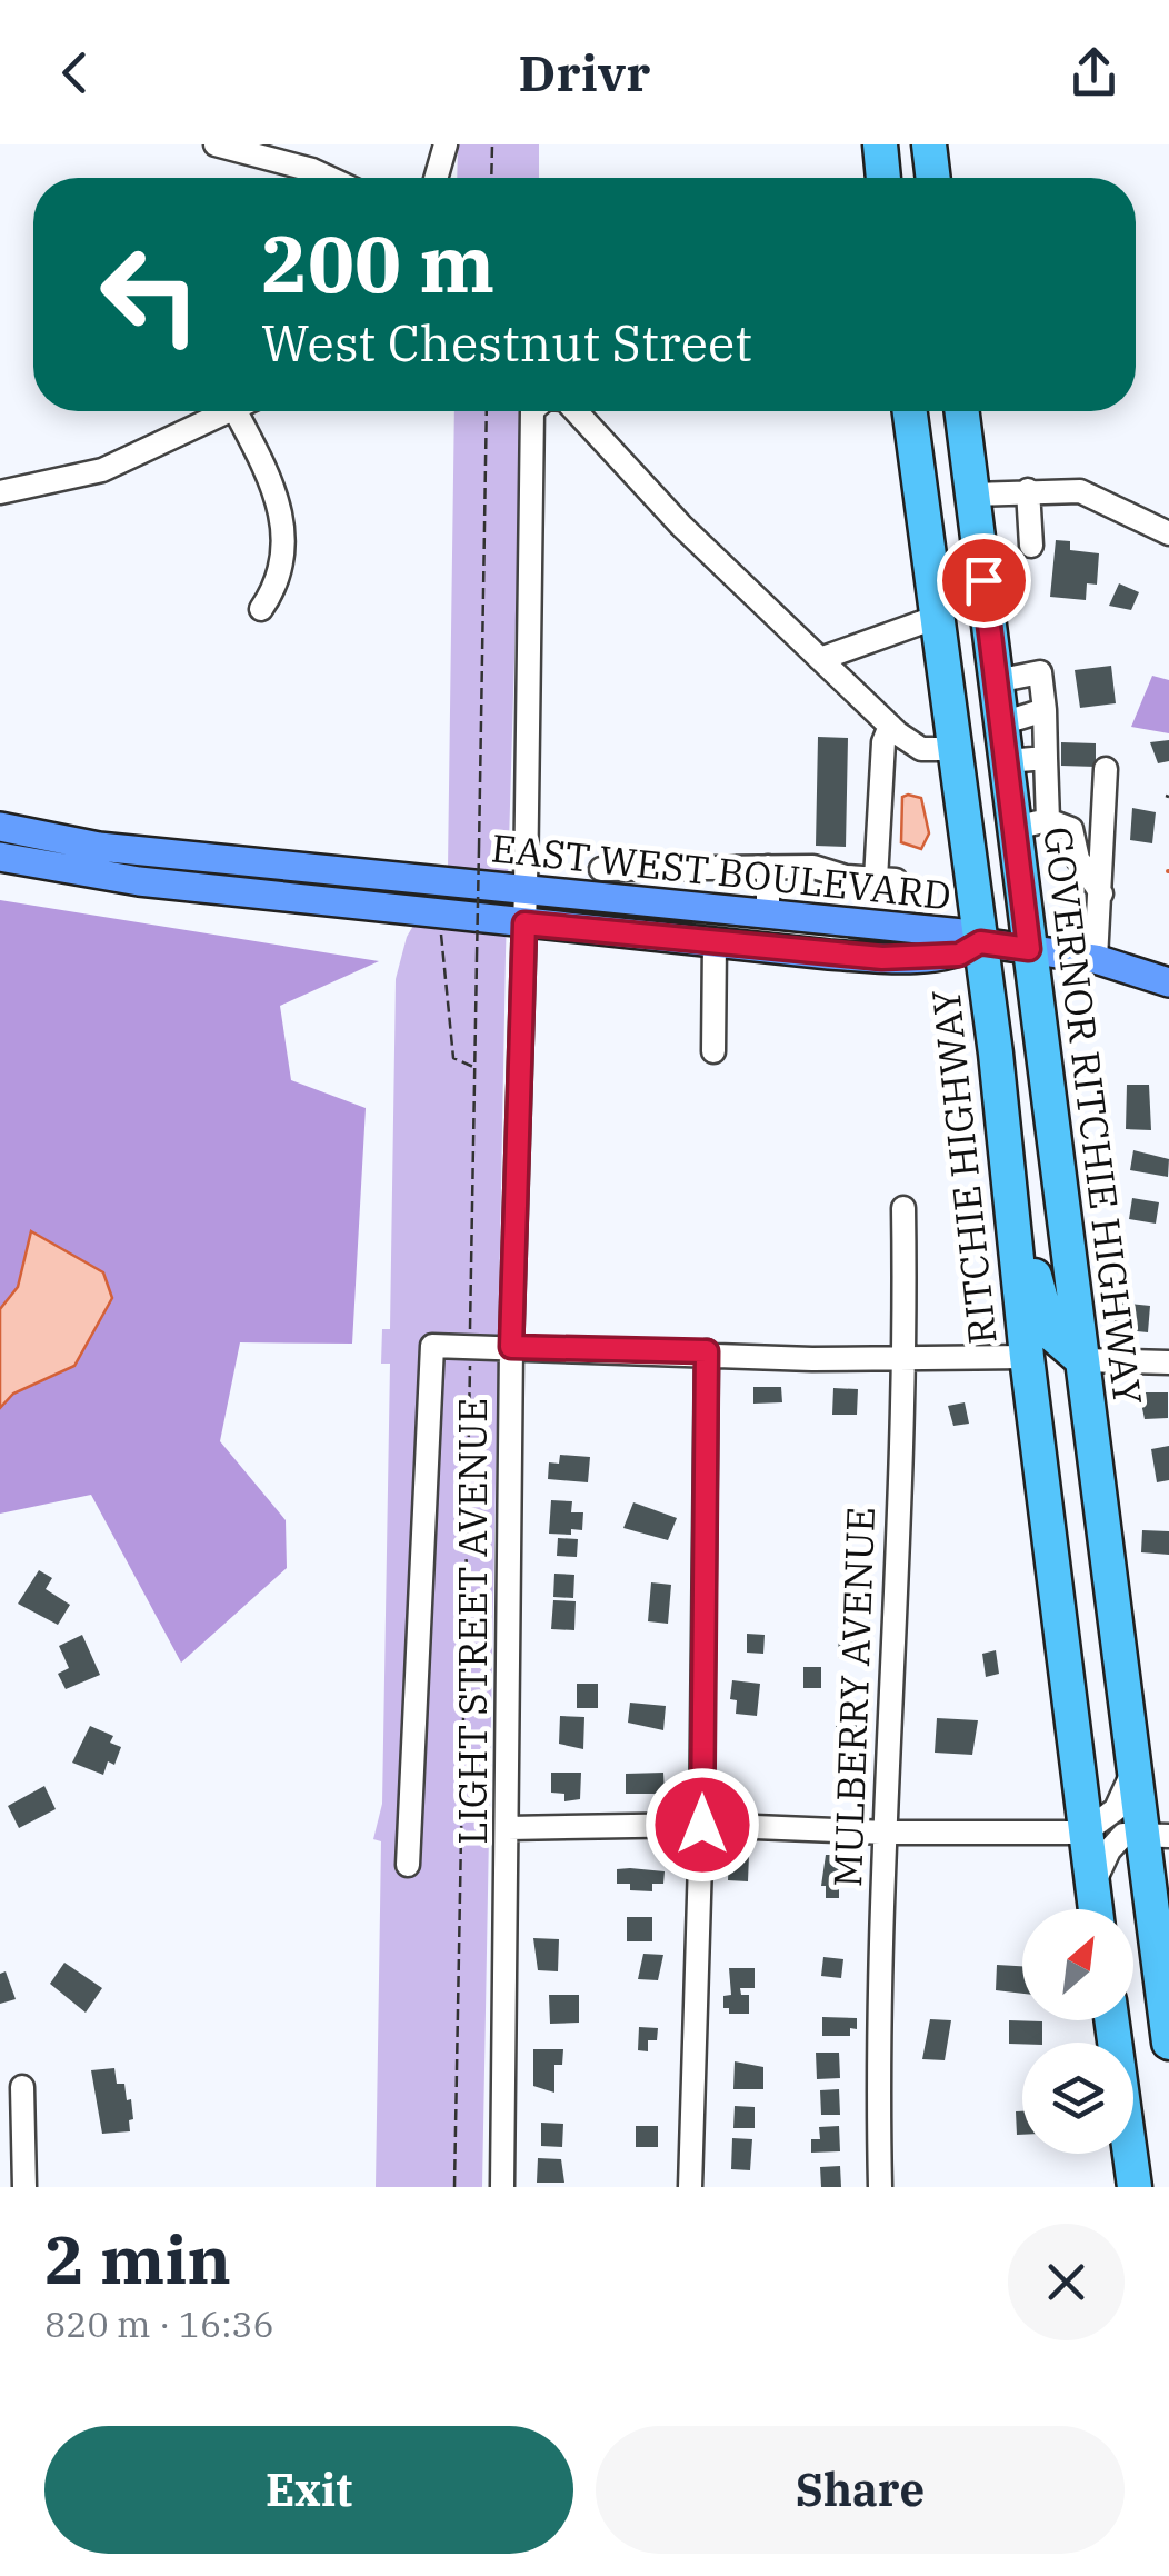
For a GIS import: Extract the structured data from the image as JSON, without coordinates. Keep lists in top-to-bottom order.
{
  "streets": {
    "highway": ["GOVERNOR RITCHIE HIGHWAY", "RITCHIE HIGHWAY"],
    "main road": ["EAST WEST BOULEVARD"],
    "street": ["LIGHT STREET AVENUE", "MULBERRY AVENUE"]
  },
  "crossings": [
    ["EAST WEST BOULEVARD", "RITCHIE HIGHWAY"],
    ["EAST WEST BOULEVARD", "LIGHT STREET AVENUE"]
  ],
  "north": "top right",
  "page": {
    "header": "Drivr",
    "turn": ["200 m", "West Chestnut Street"],
    "heading": ["2 min", "820 m · 16:36"],
    "buttons": ["Exit", "Share"]
  }
}
